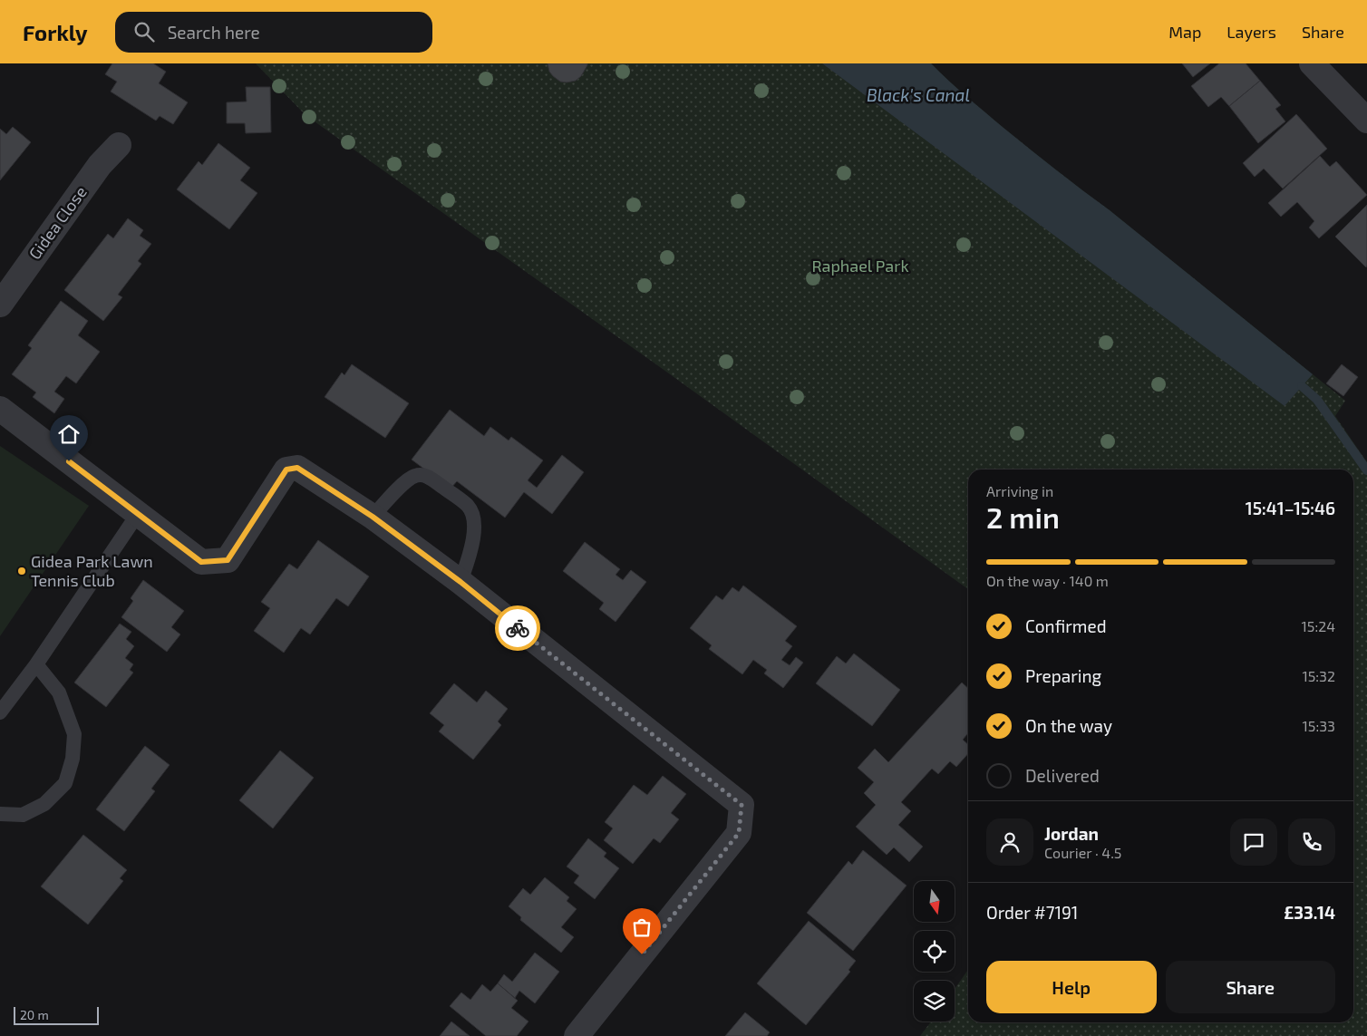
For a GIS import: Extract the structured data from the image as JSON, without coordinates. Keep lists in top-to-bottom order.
{
  "streets": {
    "street": ["Gidea Close"]
  },
  "water": ["Black's Canal"],
  "parks": ["Raphael Park"],
  "places": ["Gidea Park Lawn Tennis Club"],
  "scale_bar": "20 m",
  "north": "bottom",
  "page": {
    "header": "Forkly",
    "search": "Search here",
    "nav": ["Map", "Layers", "Share"],
    "heading": ["2 min", "Arriving in", "15:41–15:46"],
    "panel": [
      "Jordan",
      "Courier · 4.5",
      "Order #7191",
      "£33.14"
    ],
    "bar": "On the way · 140 m",
    "list": [
      ["Confirmed", "15:24"],
      ["Preparing", "15:32"],
      ["On the way", "15:33"],
      "Delivered"
    ],
    "buttons": ["Help", "Share"],
    "scale": "20 m"
  }
}
